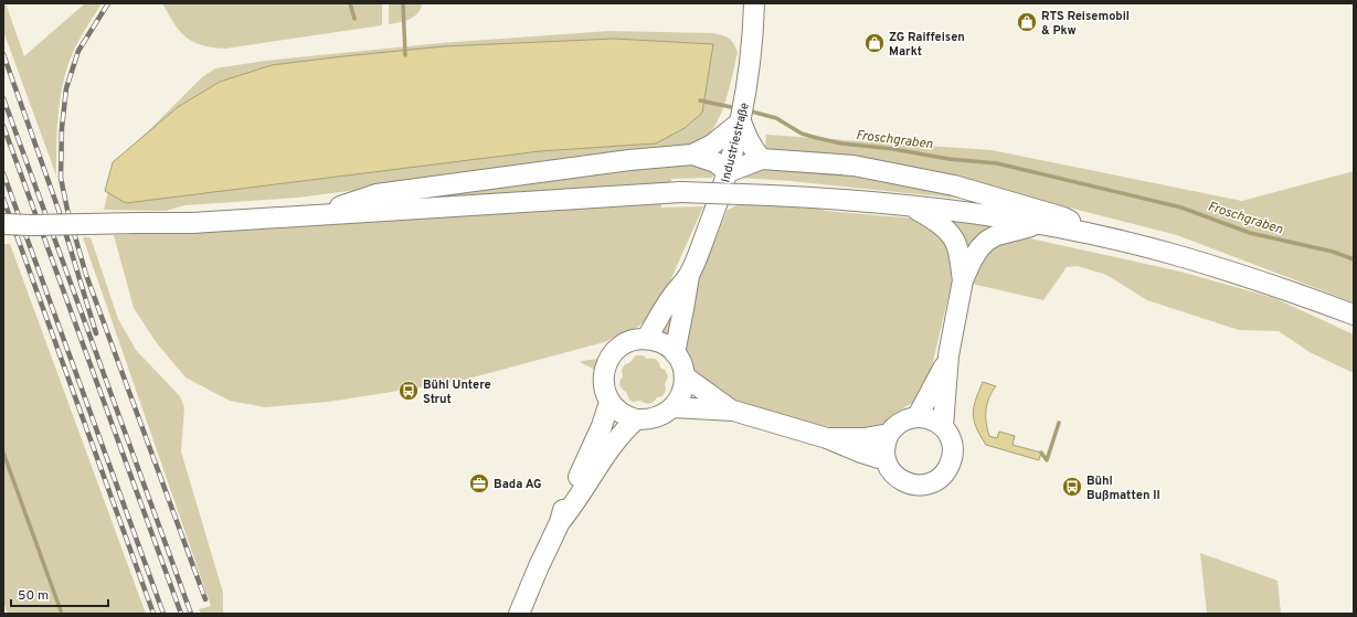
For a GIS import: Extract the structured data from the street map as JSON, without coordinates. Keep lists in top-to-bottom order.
{
  "streets": {
    "main road": ["Industriestraße"]
  },
  "water": ["Froschgraben"],
  "places": {
    "shop": ["RTS Reisemobil & Pkw", "ZG Raiffeisen Markt"],
    "bus stop": ["Bühl Untere Strut", "Bühl Bußmatten II"],
    "office": ["Bada AG"]
  },
  "scale_bar": "50 m"
}
